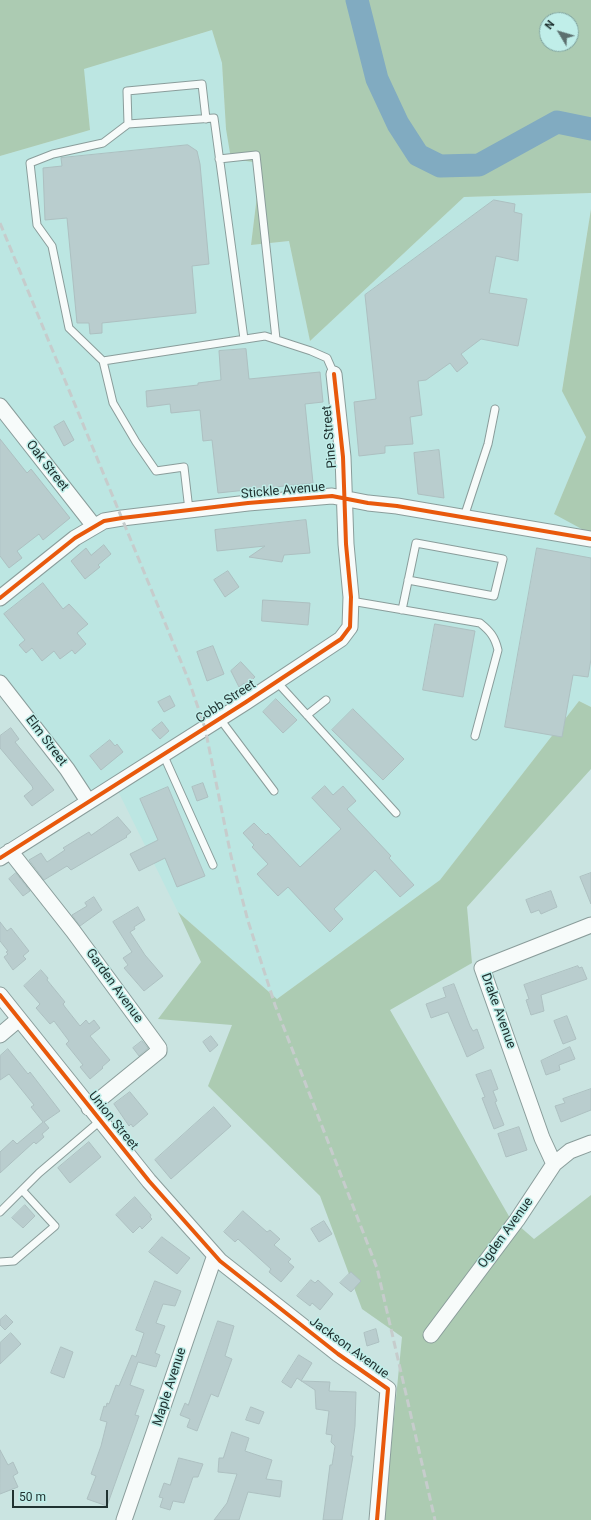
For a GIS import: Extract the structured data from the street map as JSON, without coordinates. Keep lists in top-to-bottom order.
{
  "streets": {
    "street": [
      "Pine Street",
      "Oak Street",
      "Stickle Avenue",
      "Cobb Street",
      "Elm Street",
      "Garden Avenue",
      "Drake Avenue",
      "Union Street",
      "Ogden Avenue",
      "Jackson Avenue",
      "Maple Avenue"
    ]
  },
  "crossings": [
    ["Pine Street", "Stickle Avenue"],
    ["Pine Street", "Cobb Street"],
    ["Oak Street", "Stickle Avenue"],
    ["Stickle Avenue", "Cobb Street"],
    ["Cobb Street", "Elm Street"],
    ["Cobb Street", "Garden Avenue"],
    ["Garden Avenue", "Union Street"],
    ["Drake Avenue", "Ogden Avenue"],
    ["Union Street", "Jackson Avenue"],
    ["Union Street", "Maple Avenue"],
    ["Jackson Avenue", "Maple Avenue"]
  ],
  "scale_bar": "50 m",
  "north": "top left"
}
